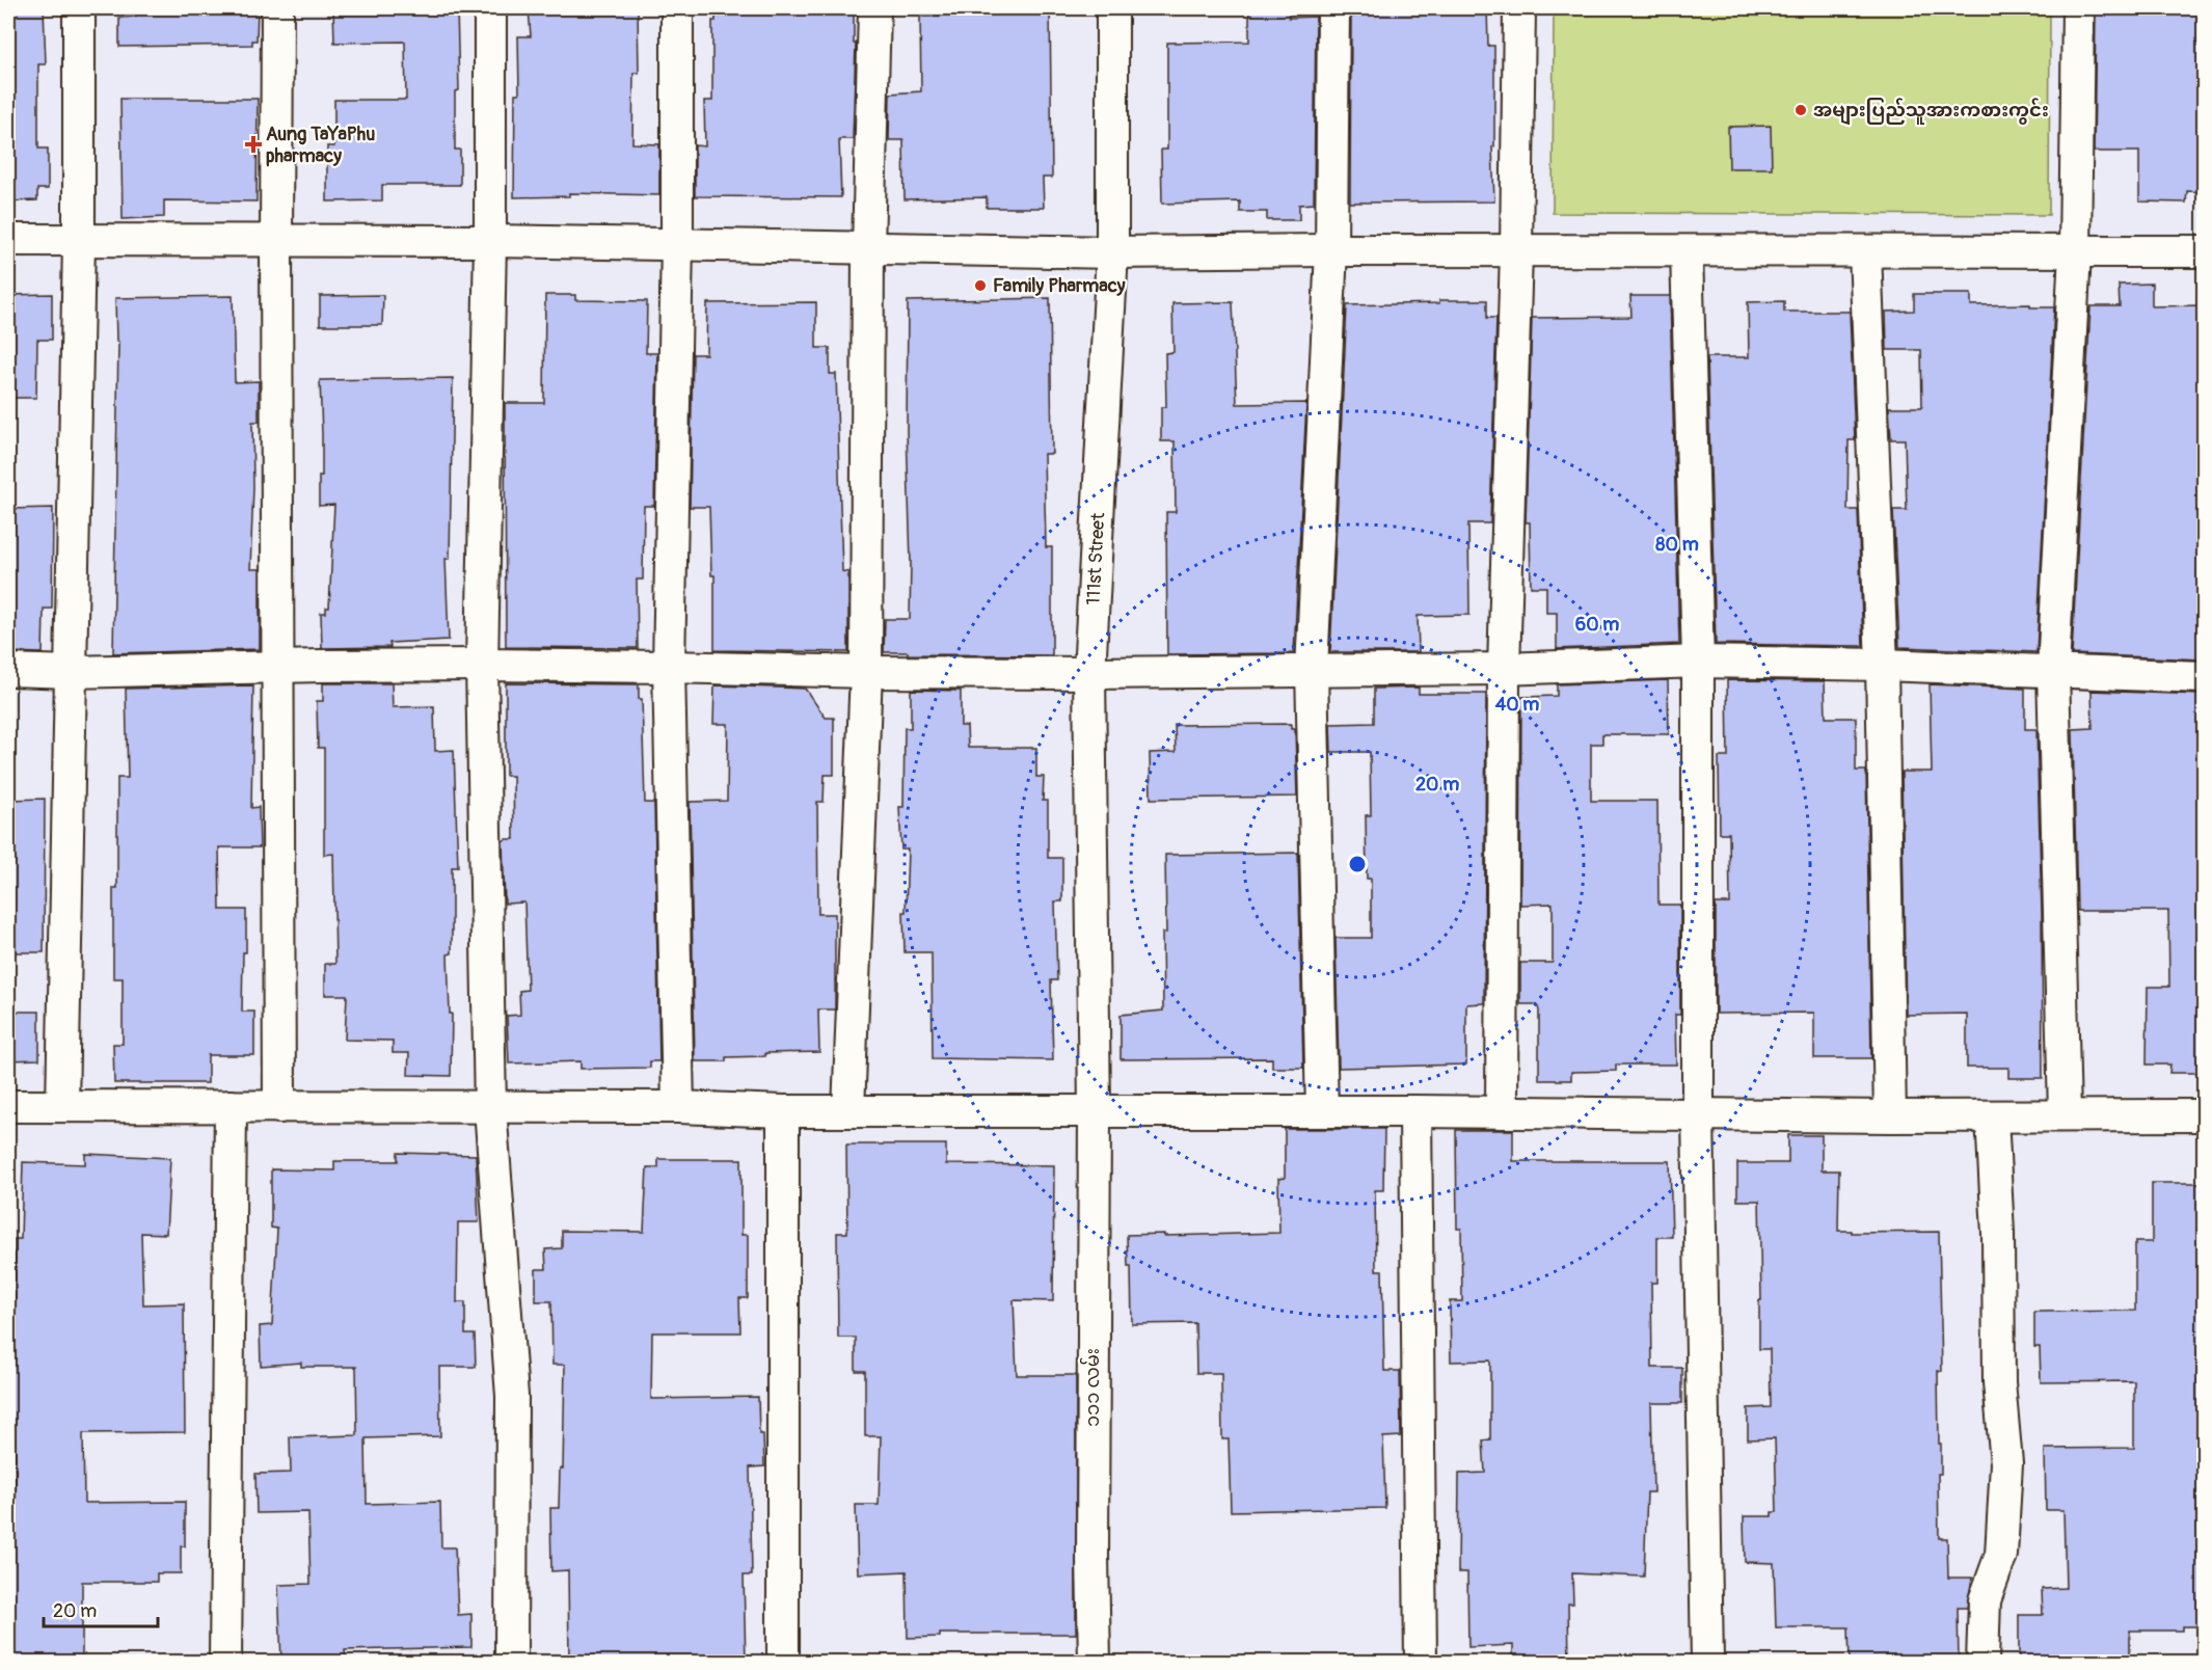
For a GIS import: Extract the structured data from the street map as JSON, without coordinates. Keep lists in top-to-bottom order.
{
  "streets": {
    "street": ["111st Street", "၁၁၁ လမ်း"]
  },
  "crossings": [
    ["111st Street", "၁၁၁ လမ်း"]
  ],
  "places": {
    "other": ["အများပြည်သူအားကစားကွင်း", "Family Pharmacy"],
    "health": ["Aung TaYaPhu pharmacy"]
  },
  "scale_bar": "20 m",
  "rings": [
    "80 m",
    "60 m",
    "40 m",
    "20 m"
  ]
}
